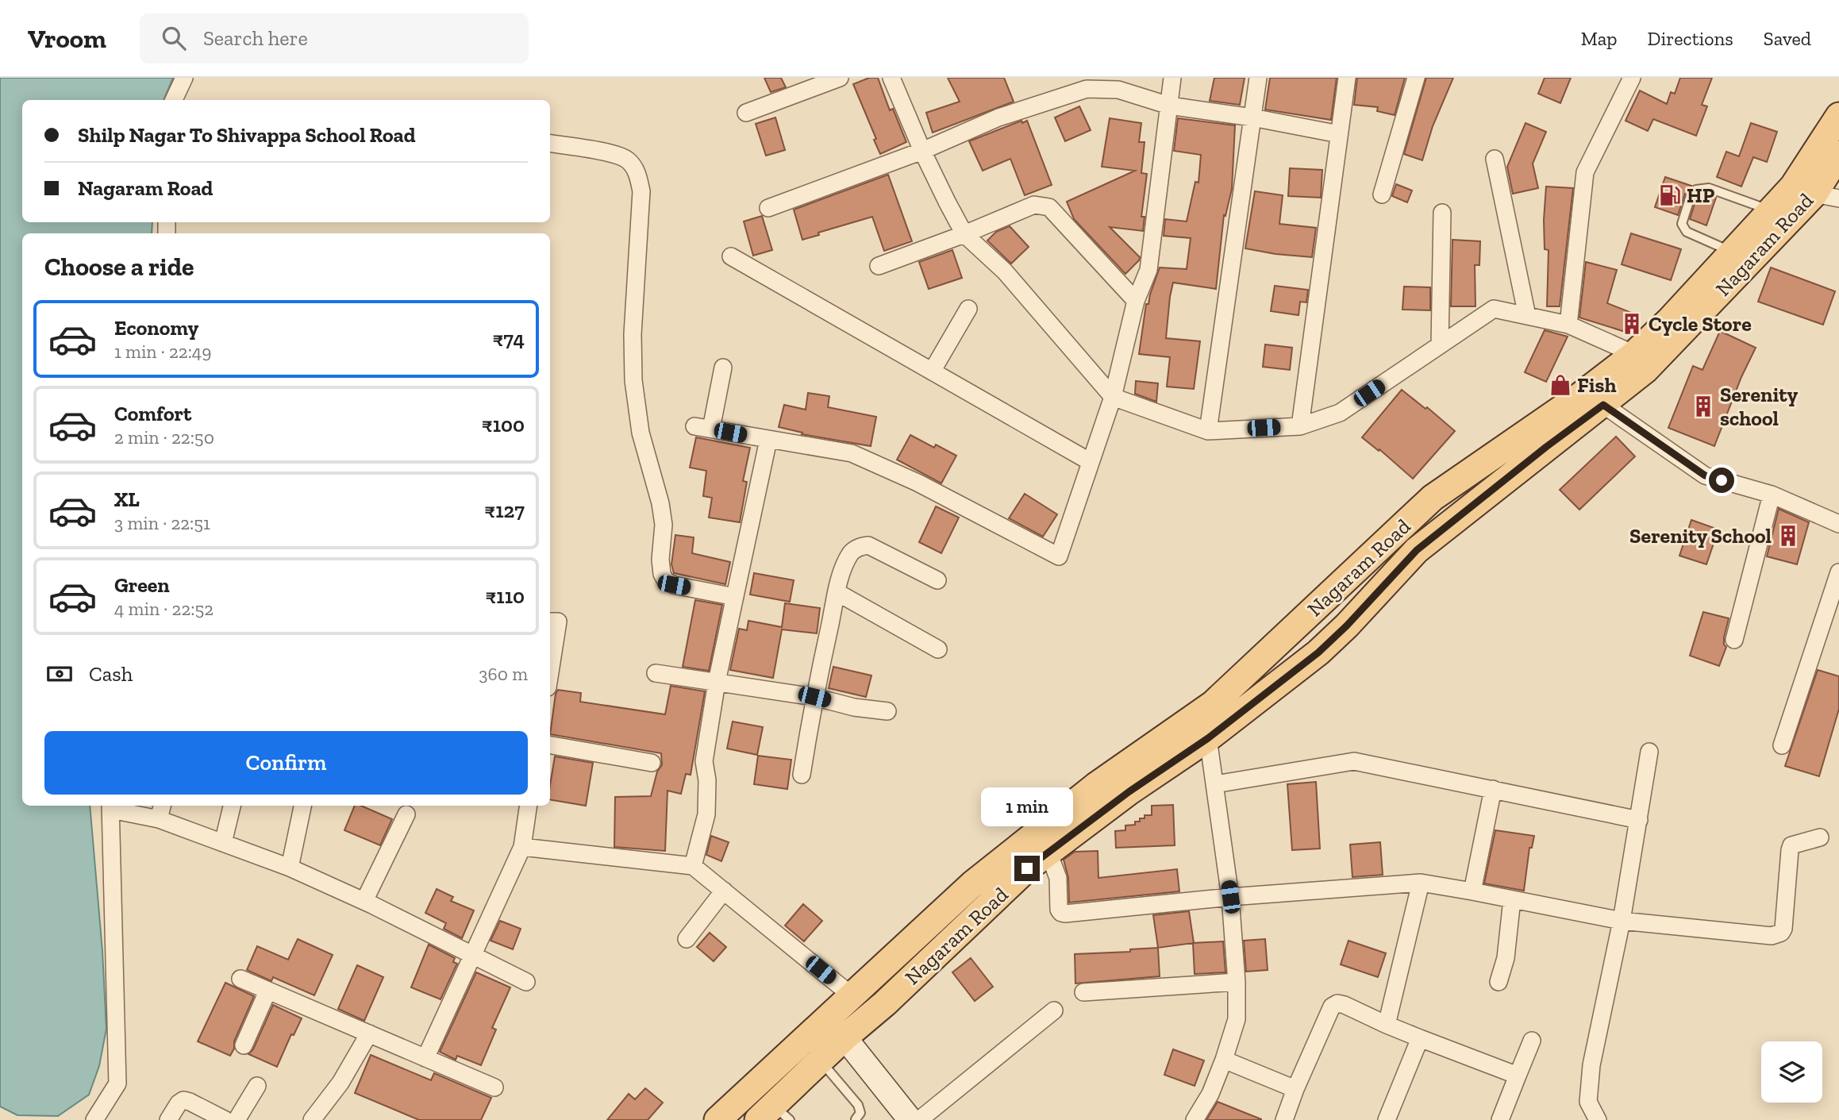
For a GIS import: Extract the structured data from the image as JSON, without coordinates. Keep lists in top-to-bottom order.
{
  "streets": {
    "main road": ["Nagaram Road"]
  },
  "places": {
    "fuel station": ["HP"],
    "building": ["Cycle Store", "Serenity school", "Serenity School"],
    "shop": ["Fish"]
  },
  "page": {
    "header": "Vroom",
    "search": "Search here",
    "nav": ["Map", "Directions", "Saved"],
    "banner": ["Shilp Nagar To Shivappa School Road", "Nagaram Road"],
    "heading": "Choose a ride",
    "list": [
      {
        "name": "Economy",
        "note": "1 min · 22:49",
        "value": "₹74"
      },
      {
        "name": "Comfort",
        "note": "2 min · 22:50",
        "value": "₹100"
      },
      {
        "name": "XL",
        "note": "3 min · 22:51",
        "value": "₹127"
      },
      {
        "name": "Green",
        "note": "4 min · 22:52",
        "value": "₹110"
      }
    ],
    "pay": ["Cash", "360 m"],
    "buttons": "Confirm",
    "bubble": "1 min"
  }
}
